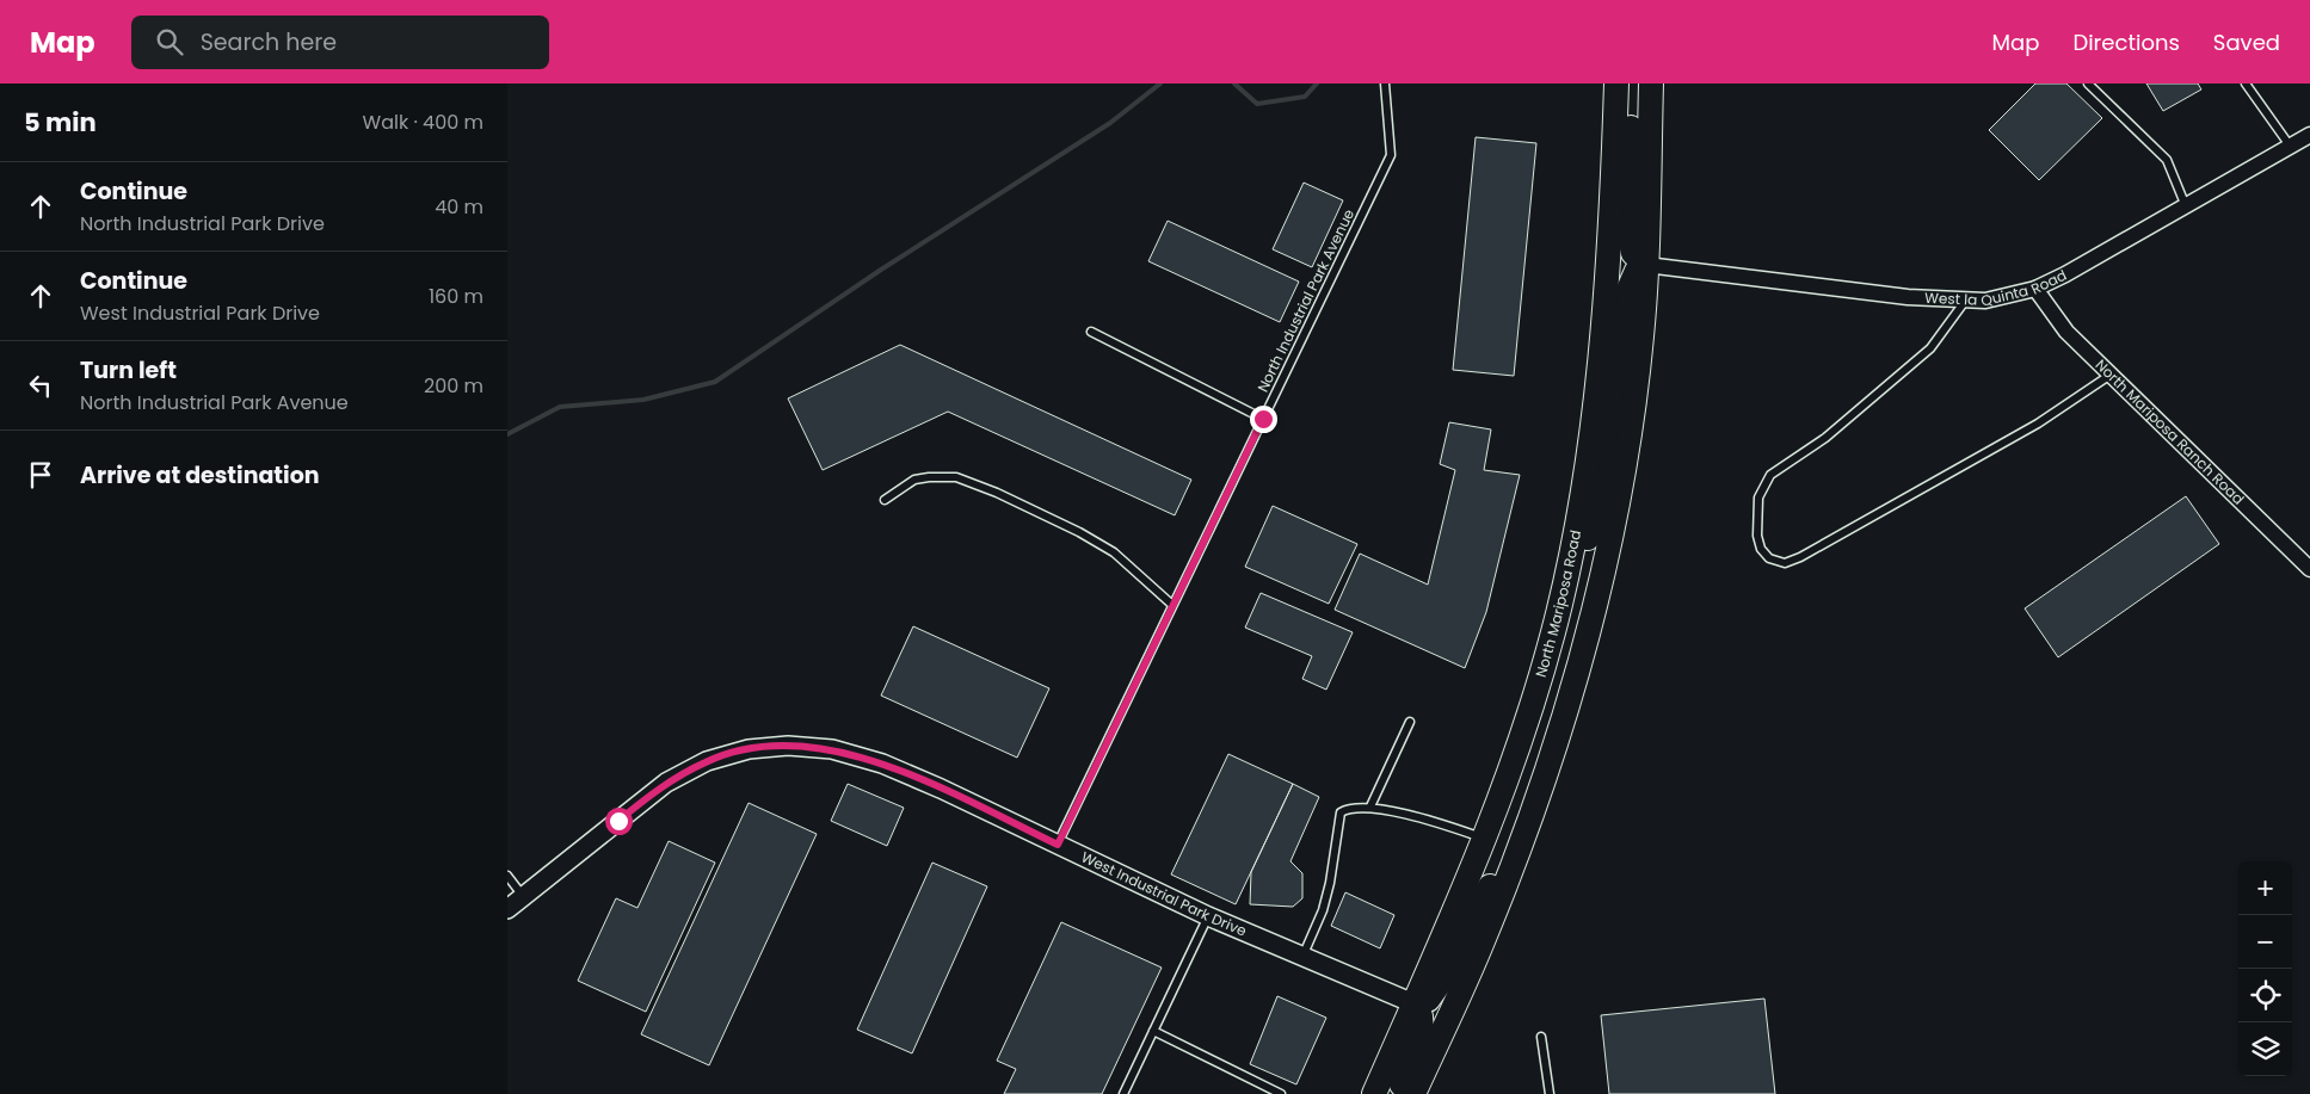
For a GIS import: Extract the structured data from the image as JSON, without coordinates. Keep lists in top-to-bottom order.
{
  "streets": {
    "highway": ["North Mariposa Road"],
    "street": ["West la Quinta Road", "North Mariposa Ranch Road", "West Industrial Park Drive"],
    "lane": ["North Industrial Park Avenue"]
  },
  "crossings": [
    ["West la Quinta Road", "North Mariposa Ranch Road"],
    ["North Industrial Park Avenue", "West Industrial Park Drive"],
    ["North Mariposa Road", "West Industrial Park Drive"]
  ],
  "page": {
    "header": "Map",
    "search": "Search here",
    "nav": ["Map", "Directions", "Saved"],
    "heading": ["5 min", "Walk · 400 m"],
    "list": [
      ["Continue", "North Industrial Park Drive", "40 m"],
      ["Continue", "West Industrial Park Drive", "160 m"],
      ["Turn left", "North Industrial Park Avenue", "200 m"],
      "Arrive at destination"
    ],
    "map_buttons": ["+", "−"]
  }
}
